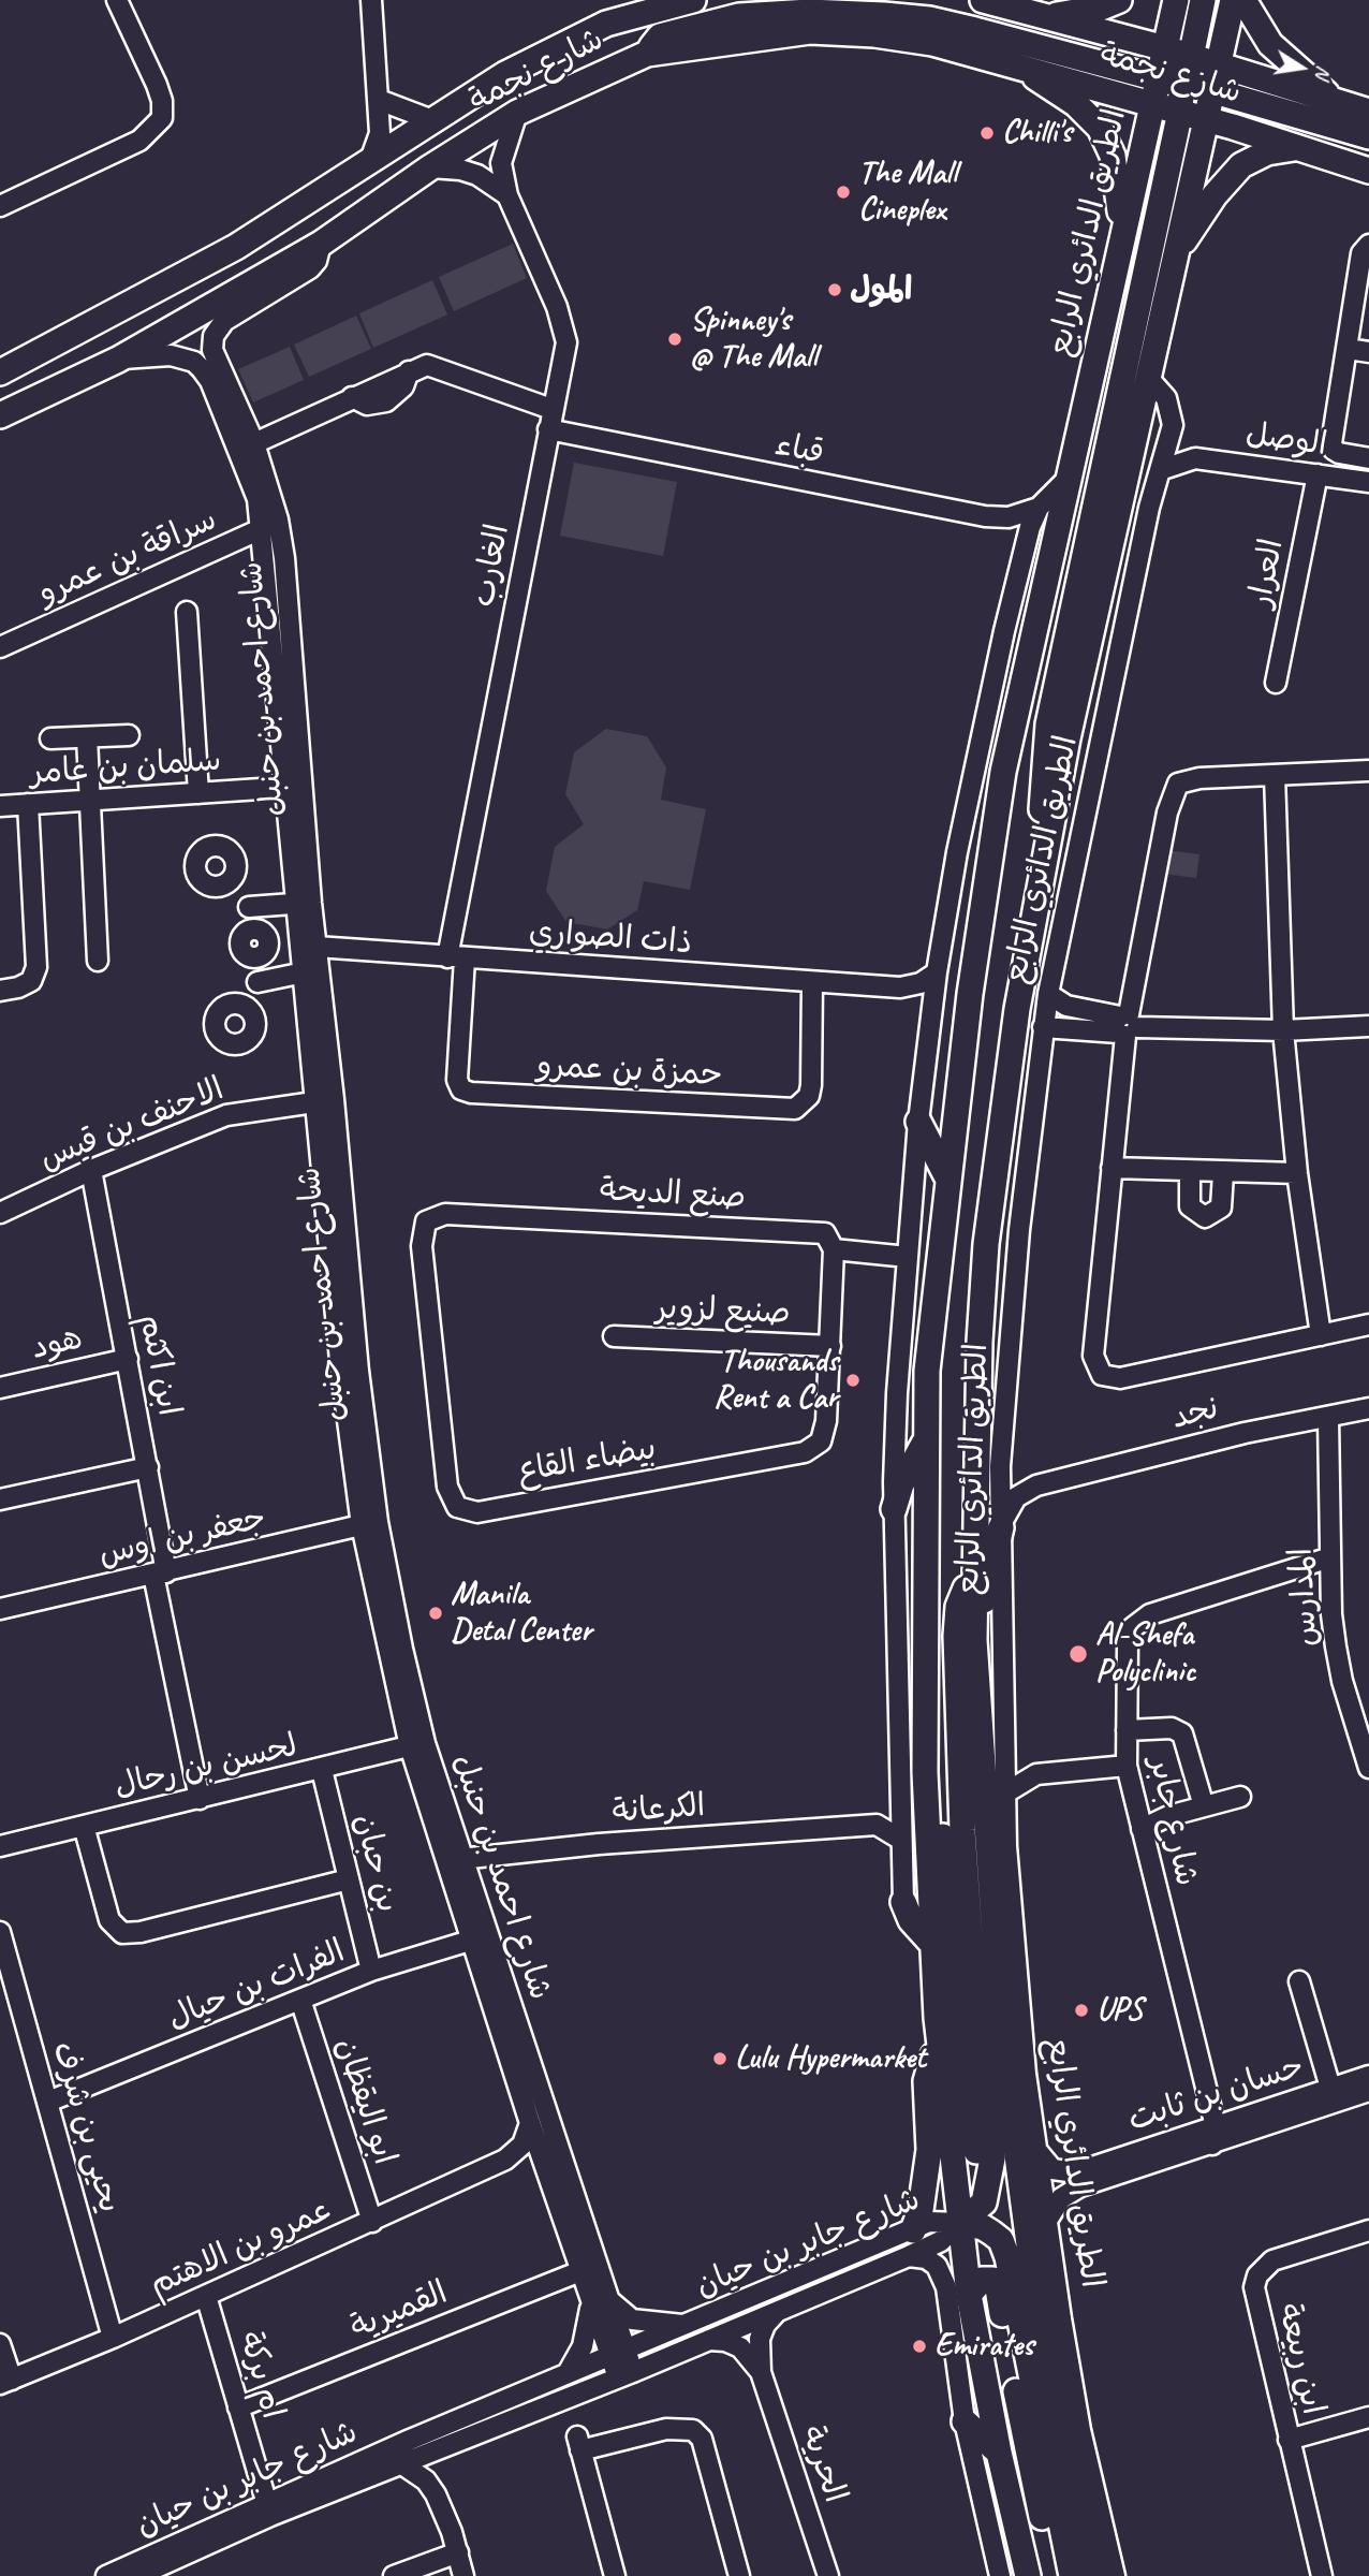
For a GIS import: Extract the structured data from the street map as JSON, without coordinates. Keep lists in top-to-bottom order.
{
  "streets": {
    "main road": ["شارع نجمة", "الطريق الدائري الرابع"],
    "street": [
      "الوصل",
      "قباء",
      "سراقة بن عمرو",
      "الغارب",
      "العرار",
      "شارع احمد بن حنبل",
      "سلمان بن عامر",
      "ذات الصواري",
      "حمزة بن عمرو",
      "الاحنف بن قيس",
      "صنع الديحة",
      "صنيع لزوير",
      "هود",
      "ابن اكثم",
      "نجد",
      "بيضاء القاع",
      "جعفر بن اوس",
      "المدارس",
      "لحسن بن رحال",
      "الكرعانة",
      "شارع جابر",
      "بن حبان",
      "الفرات بن حيال",
      "حسان بن ثابت",
      "ابو اليقظان",
      "يحيى بن شرف",
      "شارع جابر بن حيان",
      "عمرو بن الاهتم",
      "القميرية",
      "ابن ربيعة",
      "ام بركة",
      "الحرية"
    ]
  },
  "crossings": [
    ["شارع نجمة", "الطريق الدائري الرابع"],
    ["شارع نجمة", "الغارب"],
    ["شارع نجمة", "شارع احمد بن حنبل"],
    ["الطريق الدائري الرابع", "الوصل"],
    ["الطريق الدائري الرابع", "نجد"],
    ["الطريق الدائري الرابع", "حسان بن ثابت"],
    ["الطريق الدائري الرابع", "شارع جابر بن حيان"],
    ["الوصل", "العرار"],
    ["قباء", "الغارب"],
    ["سراقة بن عمرو", "شارع احمد بن حنبل"],
    ["الغارب", "ذات الصواري"],
    ["الغارب", "حمزة بن عمرو"],
    ["شارع احمد بن حنبل", "سلمان بن عامر"],
    ["شارع احمد بن حنبل", "ذات الصواري"],
    ["شارع احمد بن حنبل", "الاحنف بن قيس"],
    ["شارع احمد بن حنبل", "جعفر بن اوس"],
    ["شارع احمد بن حنبل", "لحسن بن رحال"],
    ["شارع احمد بن حنبل", "الكرعانة"],
    ["شارع احمد بن حنبل", "الفرات بن حيال"],
    ["شارع احمد بن حنبل", "شارع جابر بن حيان"],
    ["شارع احمد بن حنبل", "عمرو بن الاهتم"],
    ["شارع احمد بن حنبل", "القميرية"],
    ["ذات الصواري", "حمزة بن عمرو"],
    ["الاحنف بن قيس", "ابن اكثم"],
    ["صنع الديحة", "بيضاء القاع"],
    ["صنيع لزوير", "بيضاء القاع"],
    ["هود", "ابن اكثم"],
    ["ابن اكثم", "جعفر بن اوس"],
    ["ابن اكثم", "لحسن بن رحال"],
    ["نجد", "المدارس"],
    ["المدارس", "شارع جابر"],
    ["لحسن بن رحال", "بن حبان"],
    ["شارع جابر", "حسان بن ثابت"],
    ["بن حبان", "الفرات بن حيال"],
    ["الفرات بن حيال", "ابو اليقظان"],
    ["الفرات بن حيال", "يحيى بن شرف"],
    ["ابو اليقظان", "عمرو بن الاهتم"],
    ["يحيى بن شرف", "عمرو بن الاهتم"],
    ["شارع جابر بن حيان", "ام بركة"],
    ["شارع جابر بن حيان", "الحرية"],
    ["عمرو بن الاهتم", "ام بركة"],
    ["القميرية", "ام بركة"]
  ],
  "places": [
    "Chilli's",
    "The Mall Cineplex",
    "المول",
    "Spinney's @ The Mall",
    "Thousands Rent a Car",
    "Manila Detal Center",
    "Al-Shefa Polyclinic",
    "UPS",
    "Lulu Hypermarket",
    "Emirates"
  ],
  "north": "right"
}
